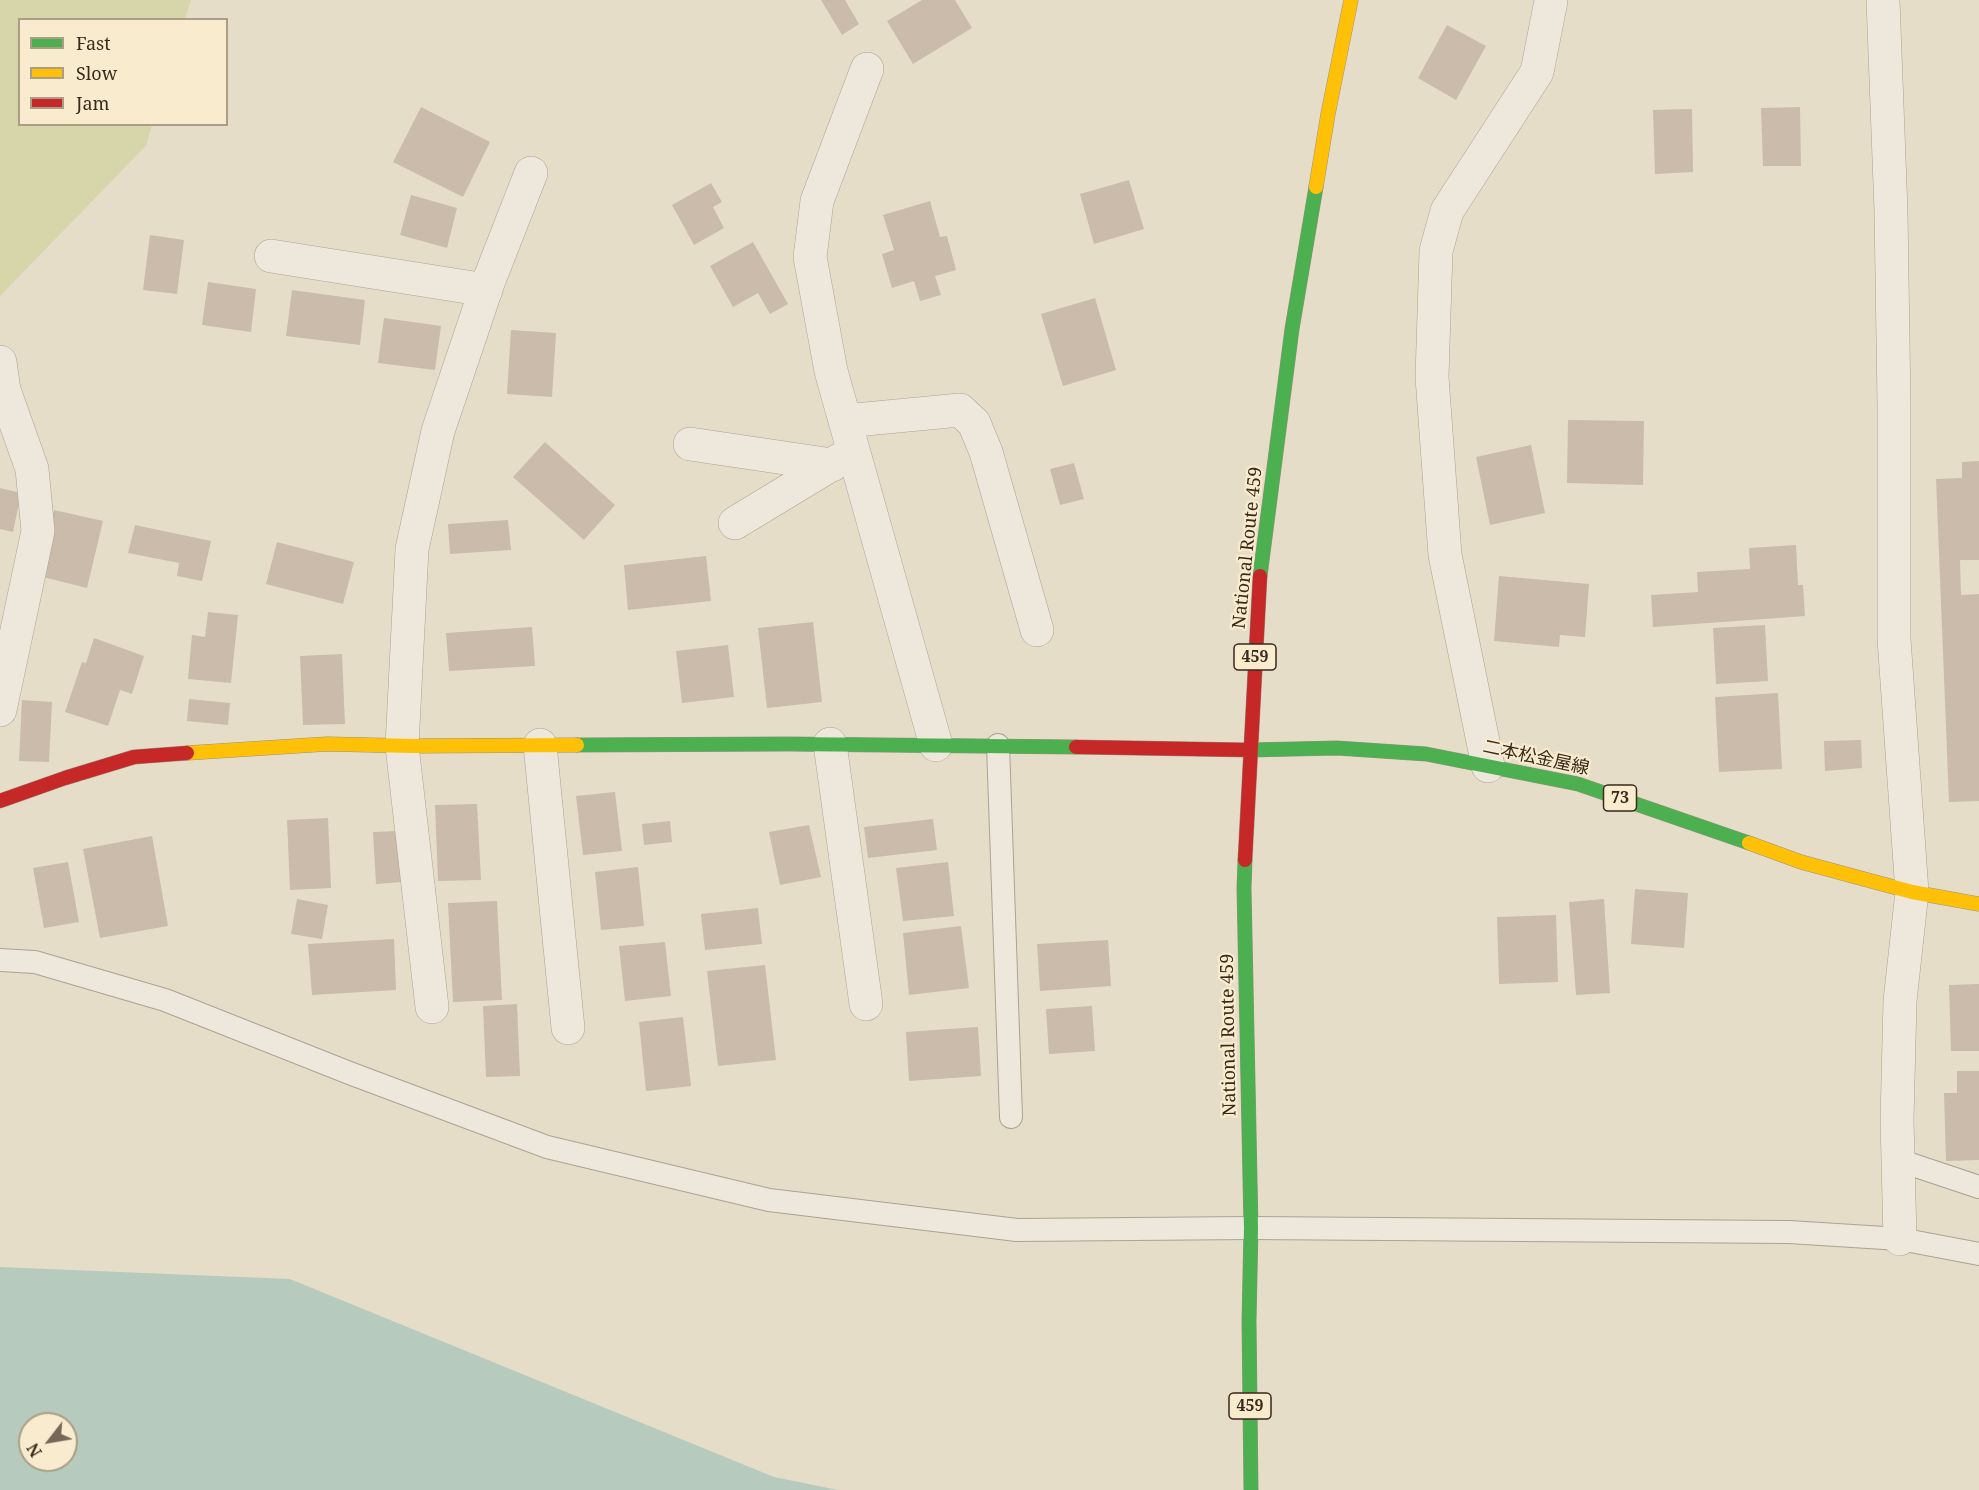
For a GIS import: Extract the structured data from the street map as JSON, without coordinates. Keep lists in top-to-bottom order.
{
  "streets": {
    "main road": [
      "National Route 459",
      "459",
      "二本松金屋線",
      "73"
    ]
  },
  "crossings": [
    ["National Route 459", "二本松金屋線"]
  ],
  "legend": ["Fast", "Slow", "Jam"],
  "north": "bottom left"
}
